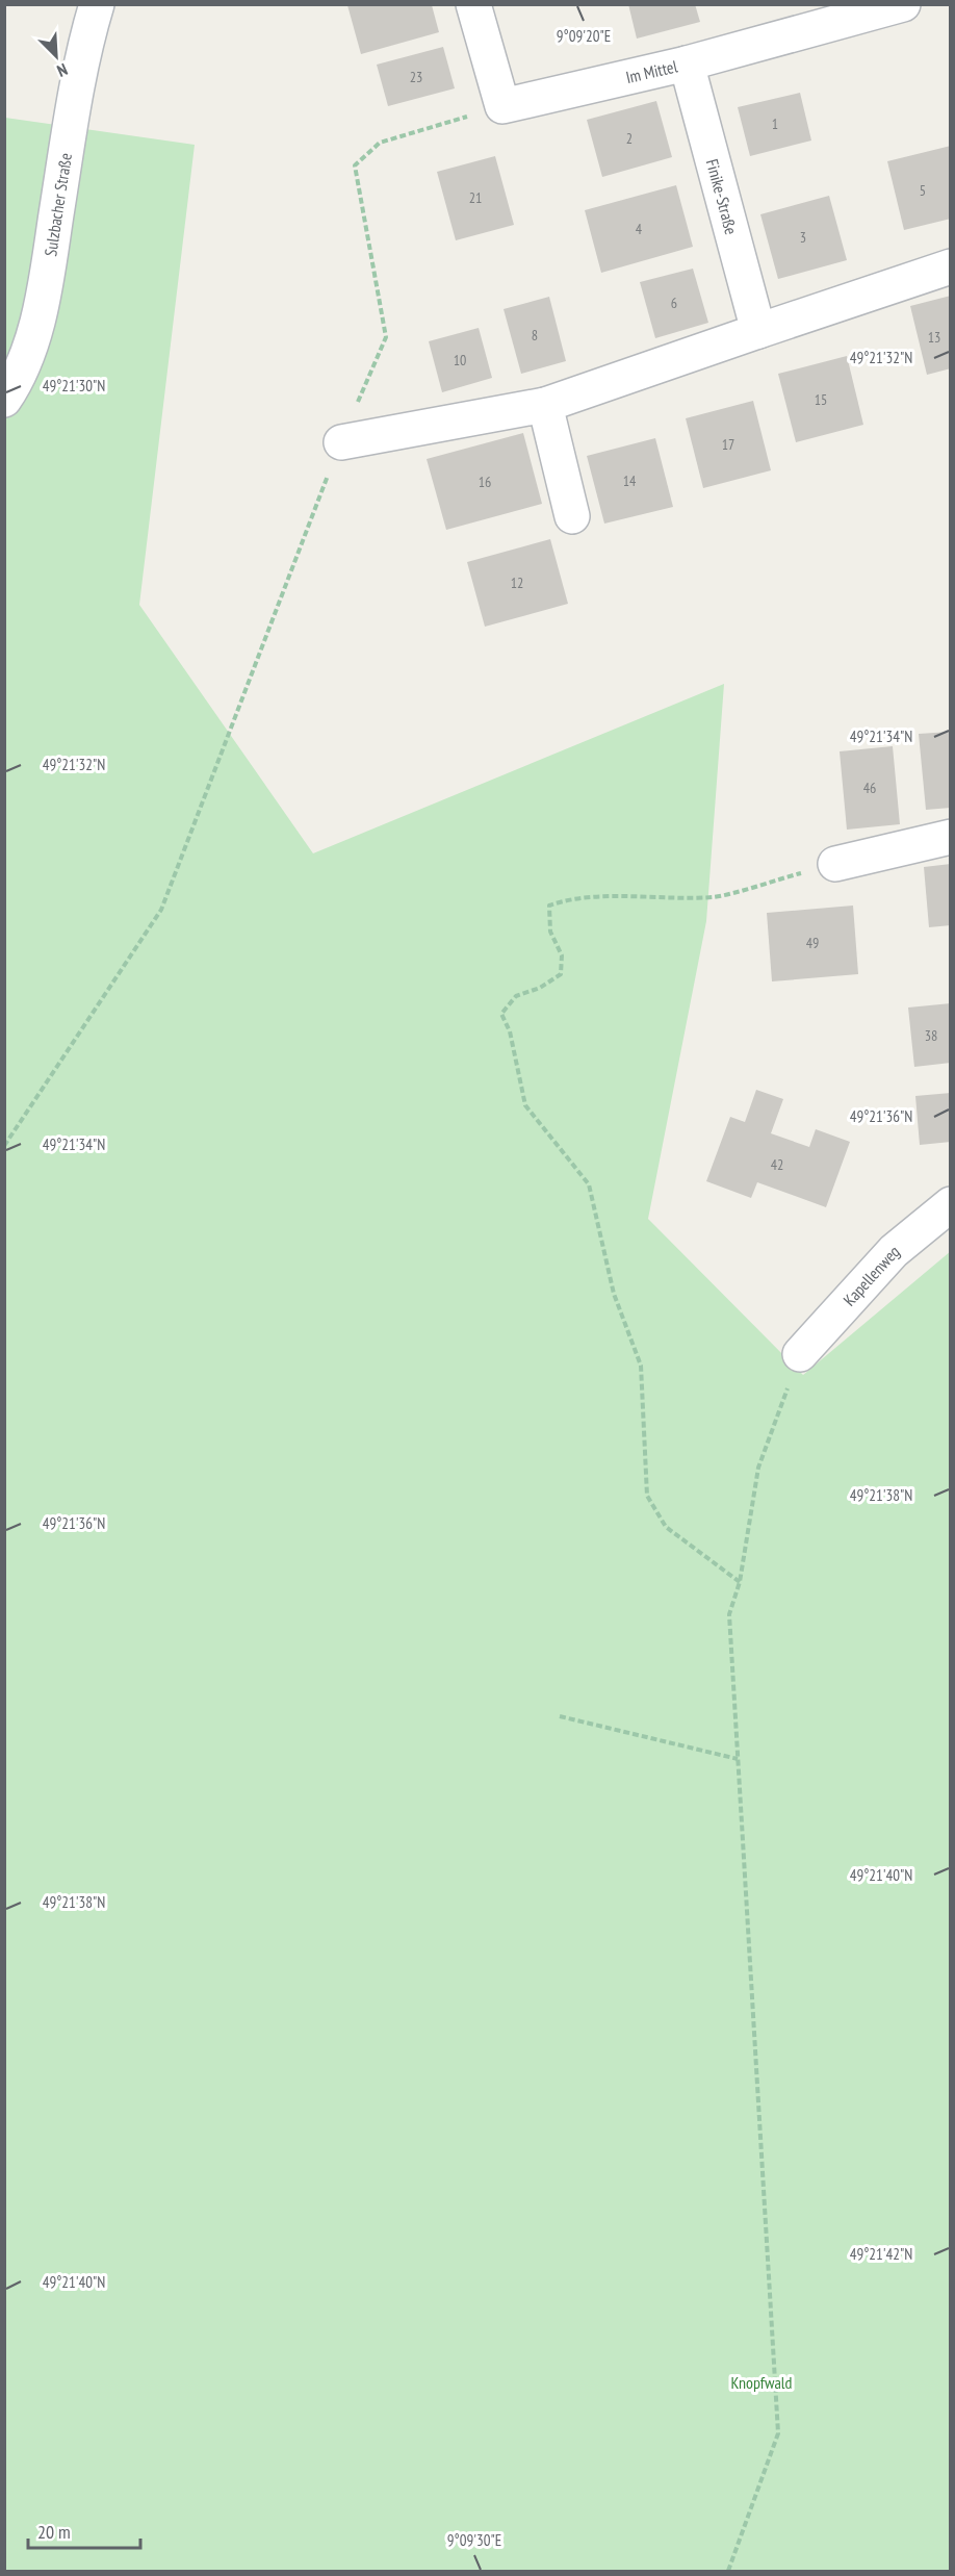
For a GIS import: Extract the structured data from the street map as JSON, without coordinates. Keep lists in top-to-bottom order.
{
  "streets": {
    "street": [
      "Im Mittel",
      "Finike-Straße",
      "Sulzbacher Straße",
      "Kapellenweg"
    ]
  },
  "crossings": [
    ["Im Mittel", "Finike-Straße"]
  ],
  "parks": ["Knopfwald"],
  "house_numbers": [
    "23",
    "1",
    "2",
    "5",
    "21",
    "4",
    "3",
    "6",
    "8",
    "13",
    "10",
    "15",
    "17",
    "14",
    "16",
    "12",
    "46",
    "49",
    "38",
    "42"
  ],
  "scale_bar": "20 m",
  "north": "bottom right",
  "coordinates": [
    "9°09'20\"E",
    "49°21'32\"N",
    "49°21'30\"N",
    "49°21'34\"N",
    "49°21'36\"N",
    "49°21'38\"N",
    "49°21'40\"N",
    "49°21'42\"N",
    "9°09'30\"E"
  ]
}
